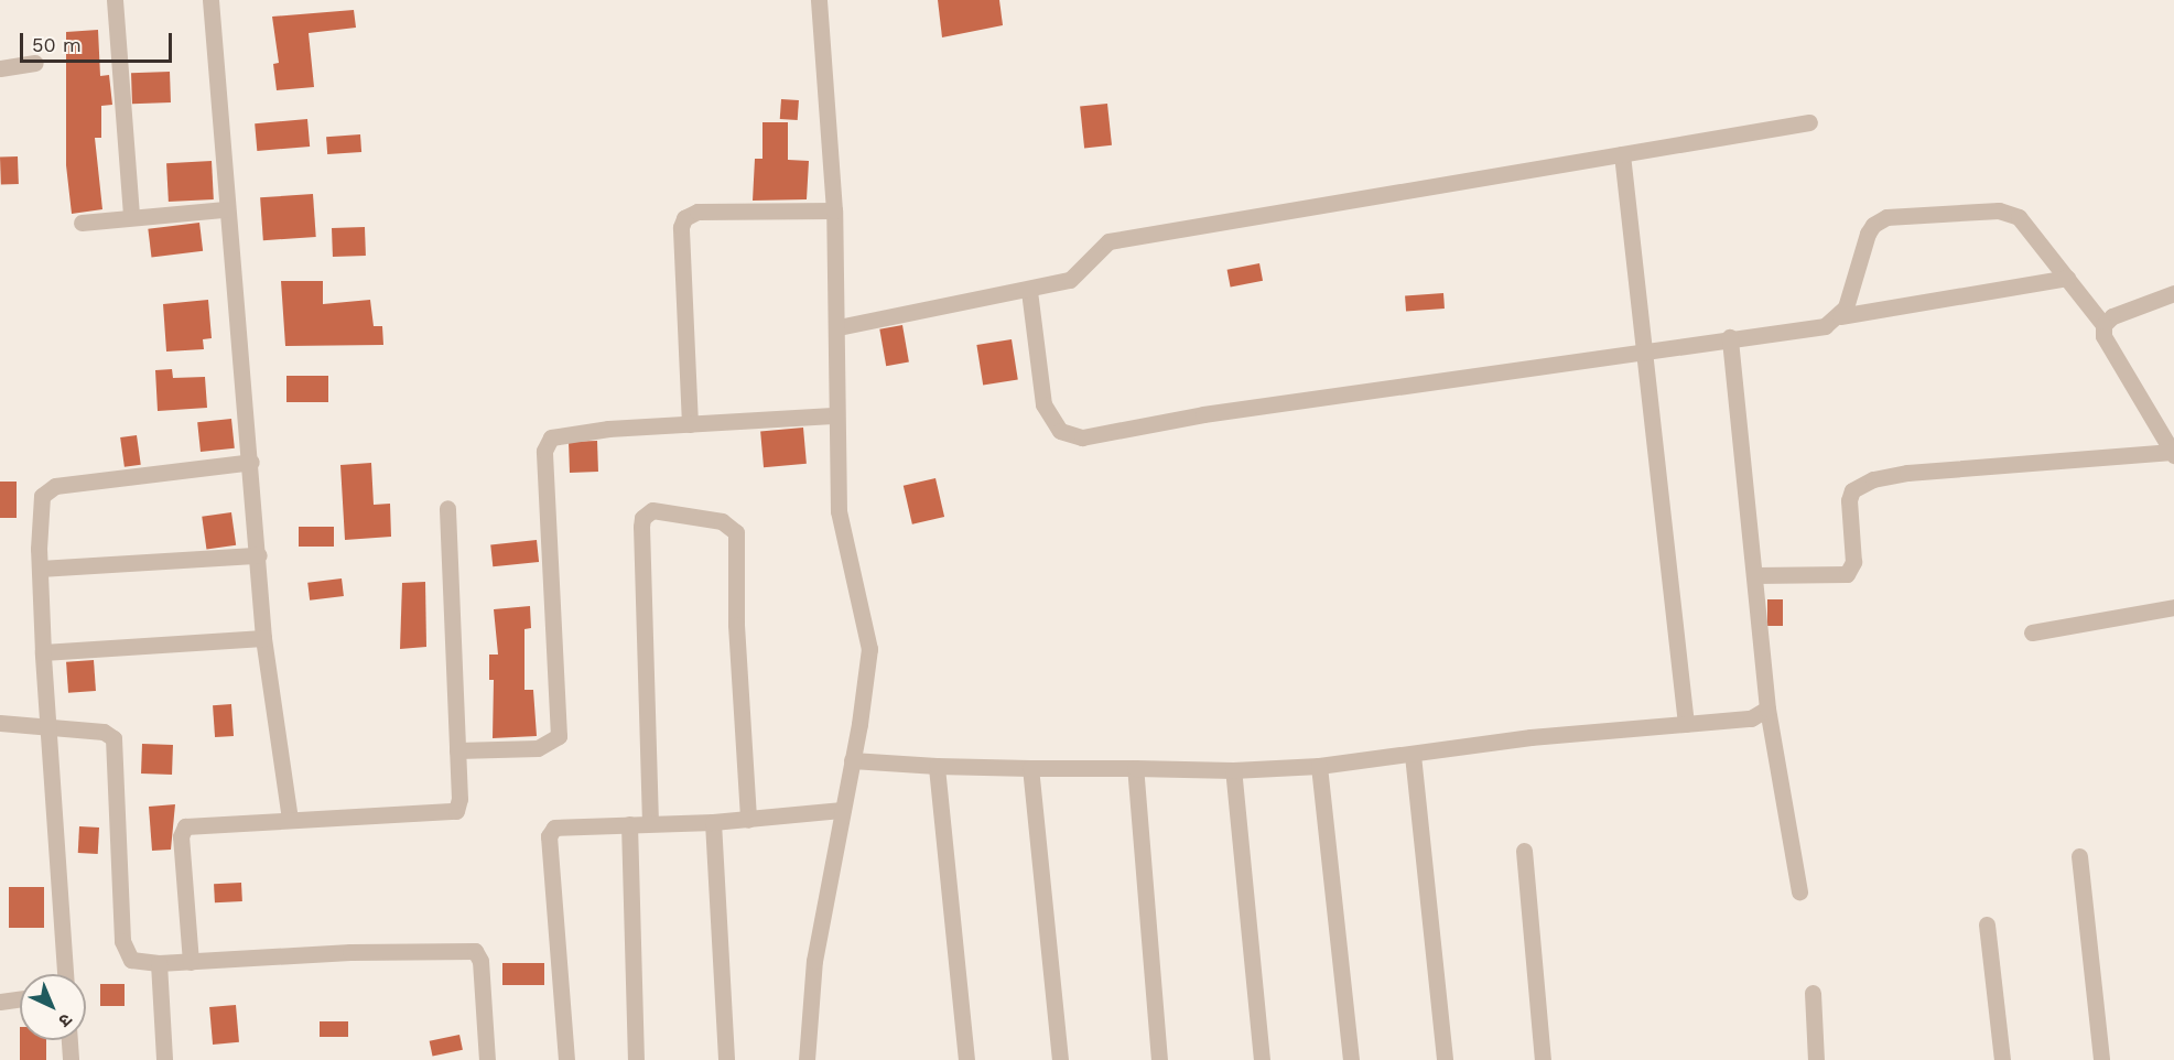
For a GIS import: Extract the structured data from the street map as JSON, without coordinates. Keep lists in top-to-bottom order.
{
  "scale_bar": "50 m",
  "north": "bottom right"
}
